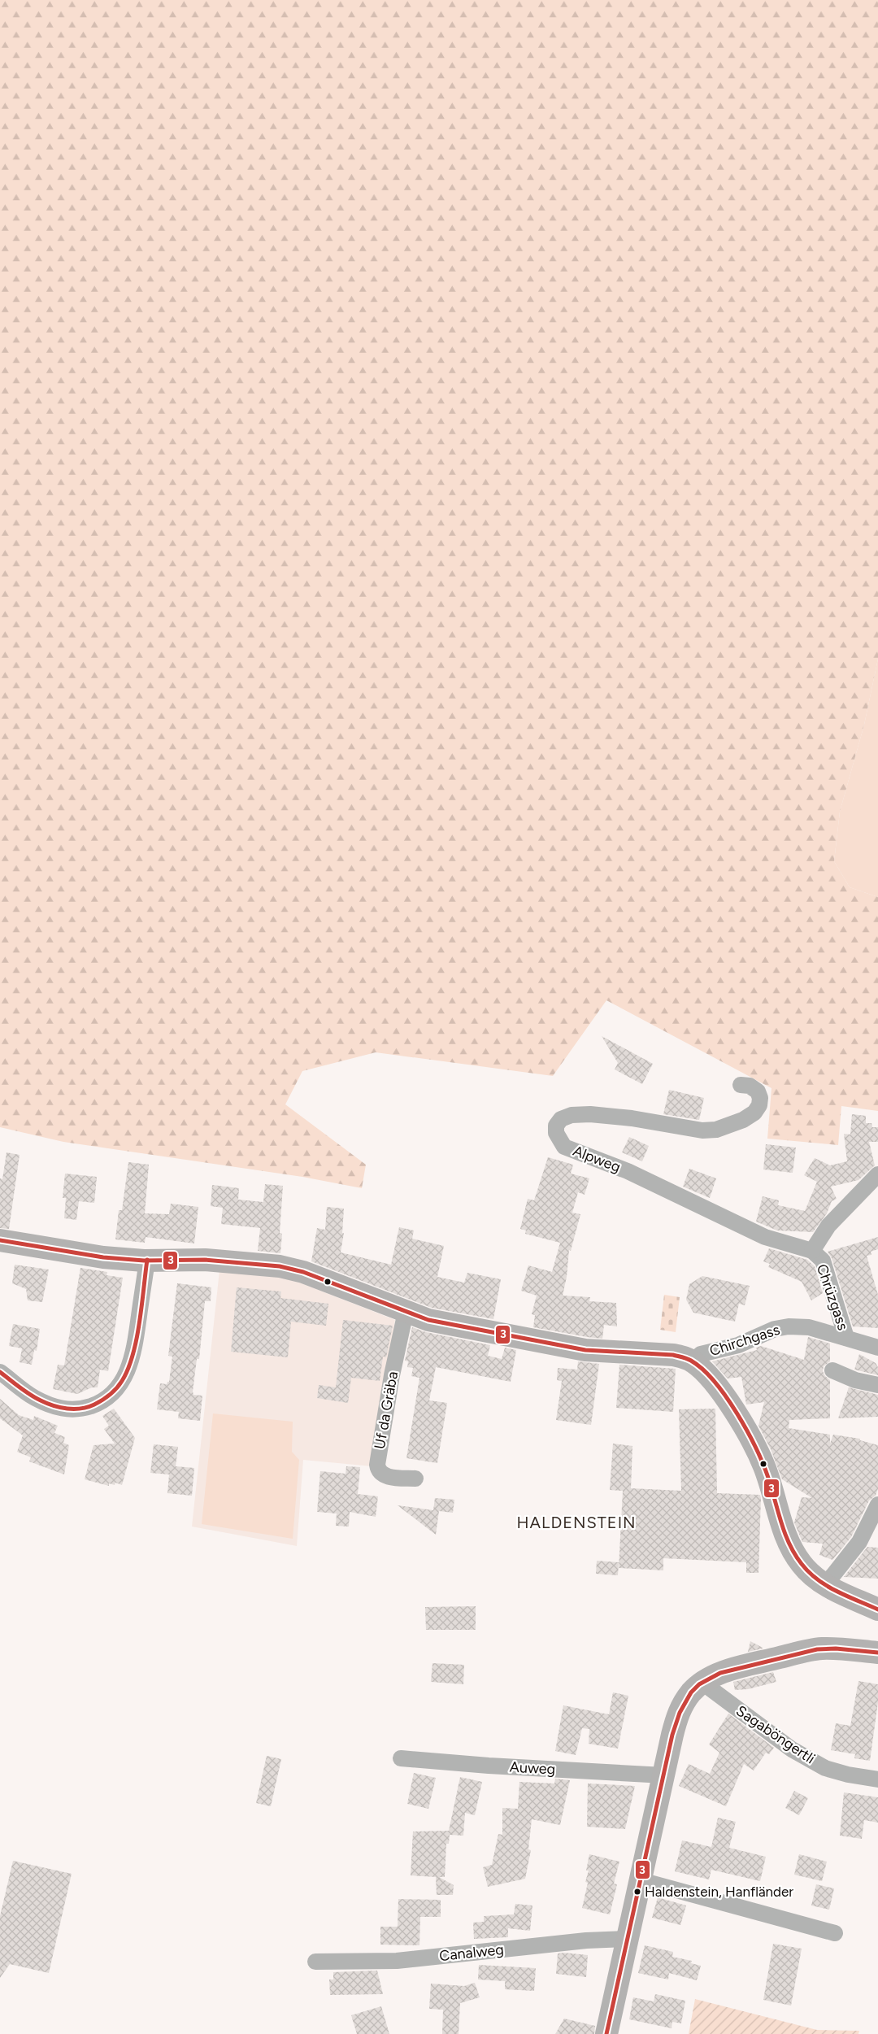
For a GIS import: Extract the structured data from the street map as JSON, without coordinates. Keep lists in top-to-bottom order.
{
  "streets": {
    "street": [
      "Alpweg",
      "Chrüzgass",
      "Chirchgass",
      "Uf da Gräba",
      "Sagaböngertli",
      "Auweg",
      "Canalweg"
    ]
  },
  "crossings": [
    ["Alpweg", "Chrüzgass"],
    ["Chrüzgass", "Chirchgass"]
  ],
  "districts": ["HALDENSTEIN"],
  "places": ["Haldenstein, Hanfländer"],
  "lines": ["transit line 3"]
}
